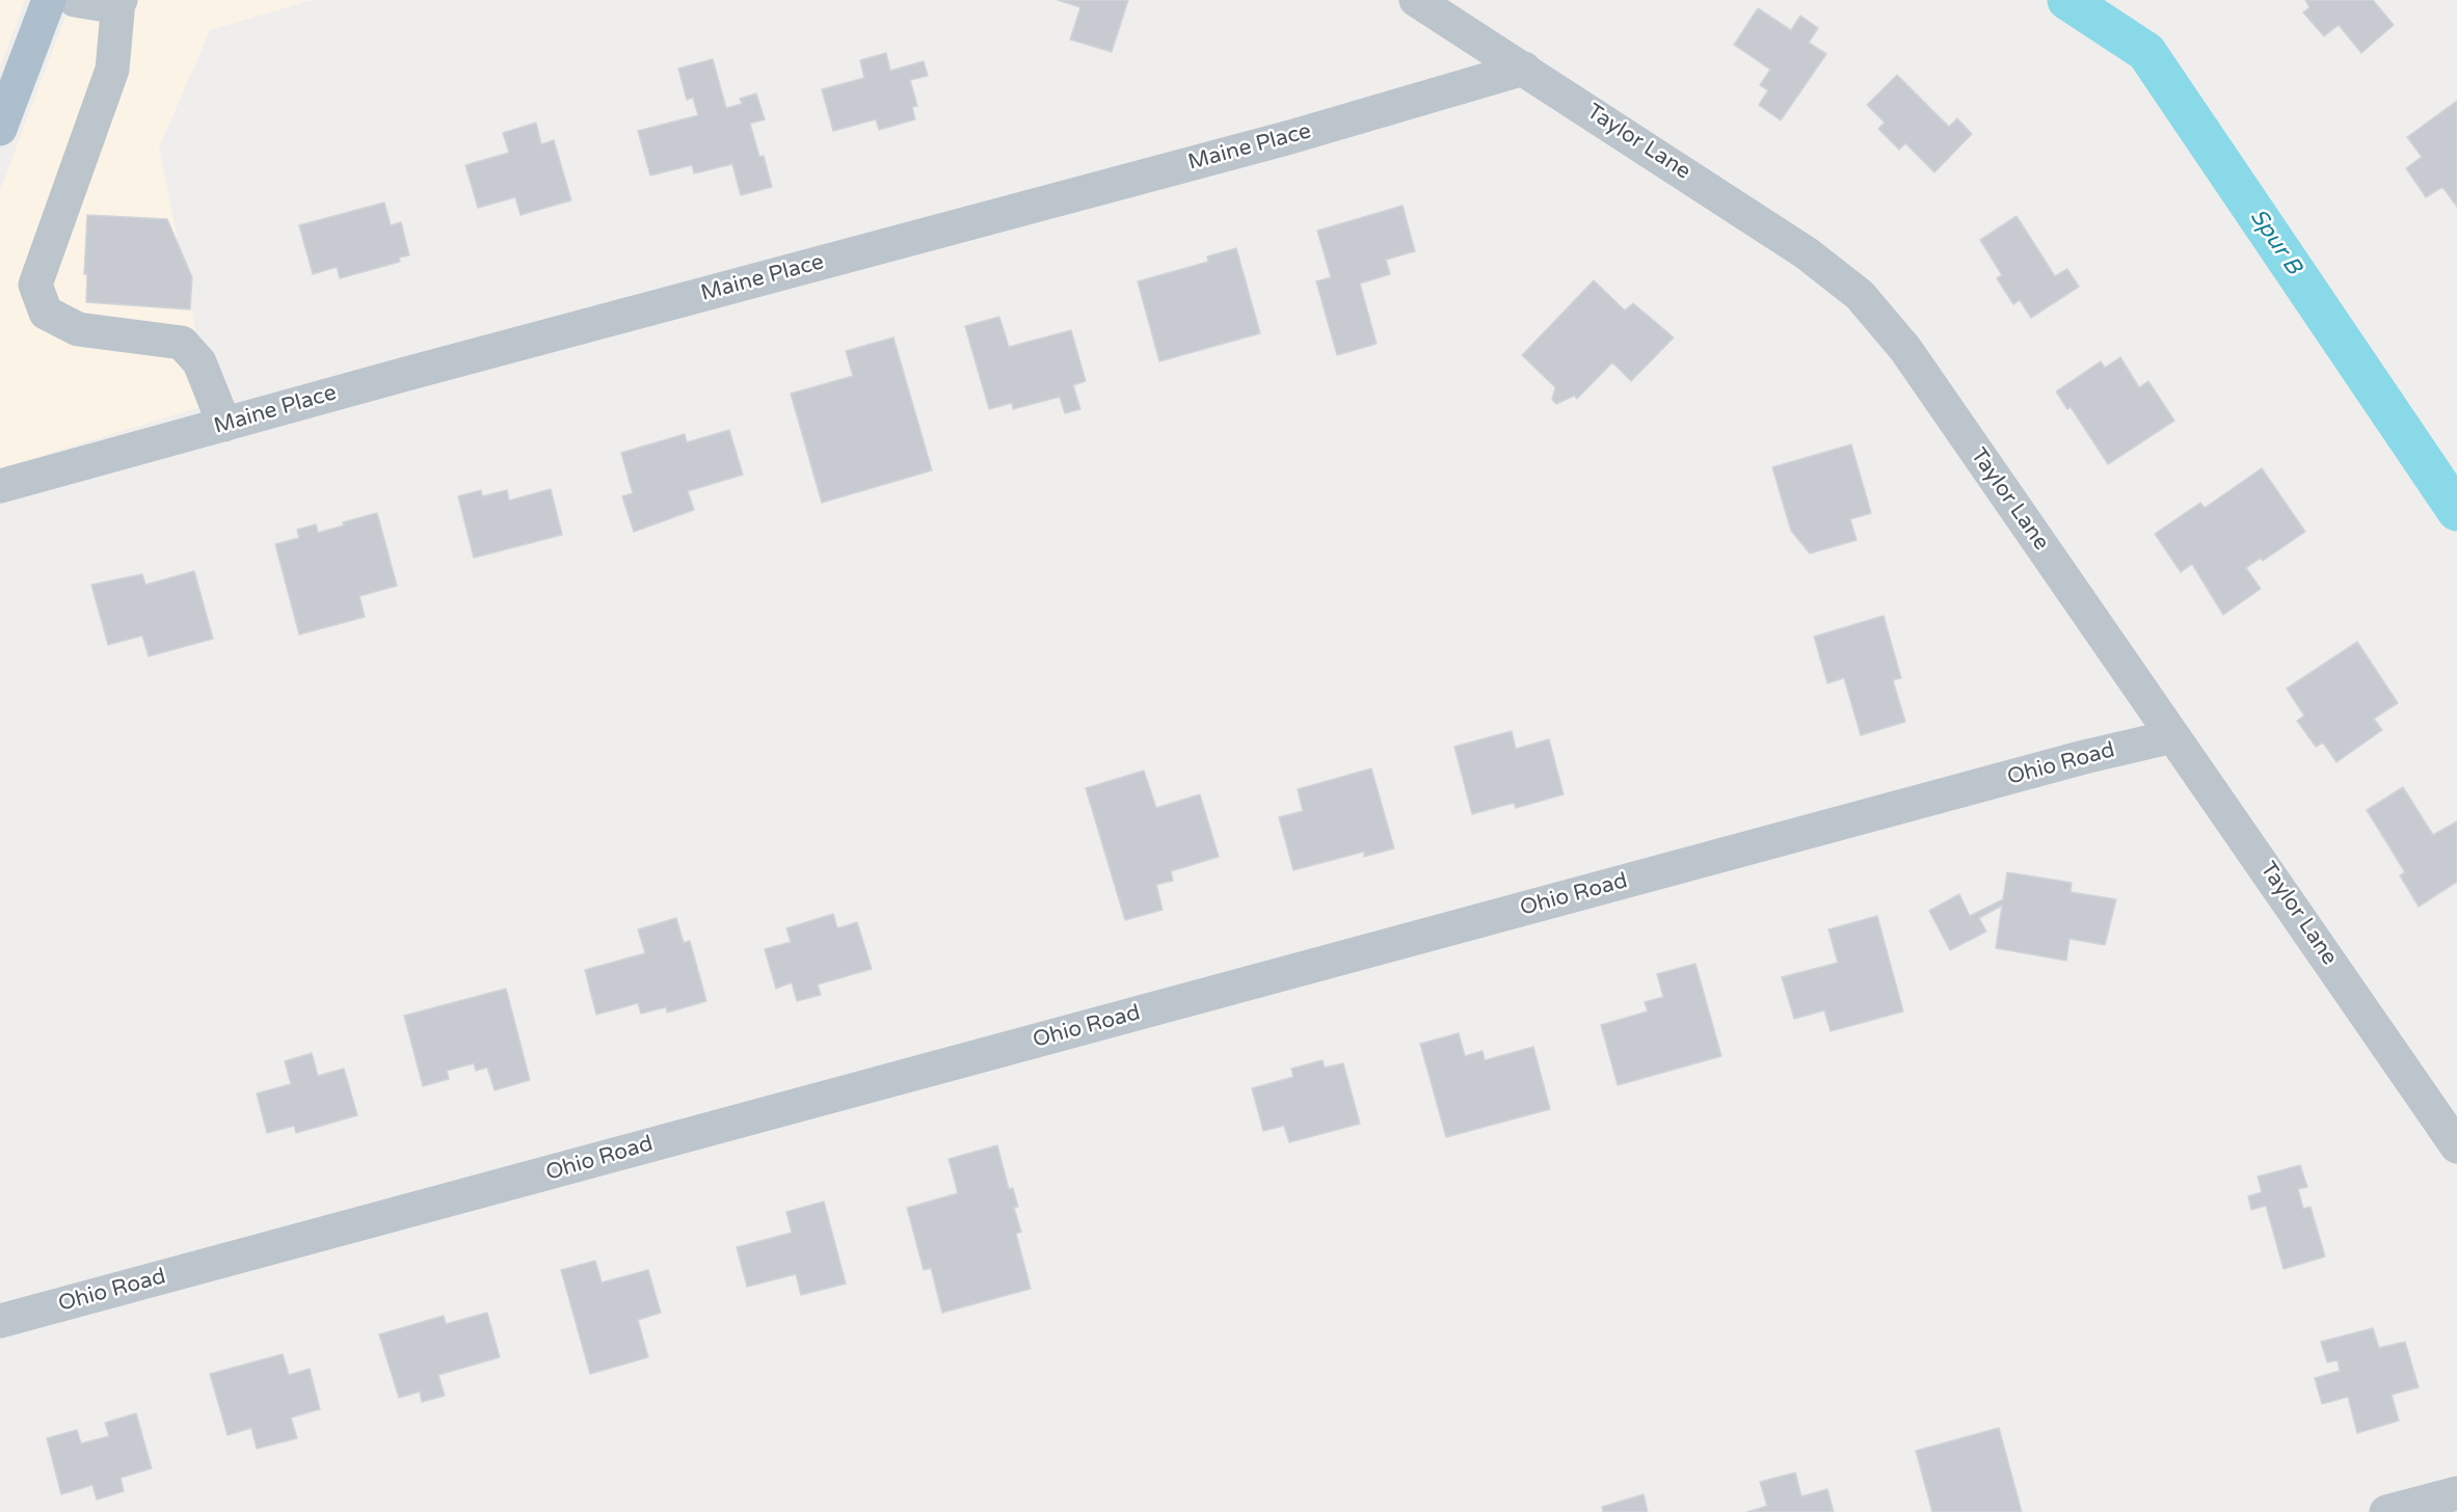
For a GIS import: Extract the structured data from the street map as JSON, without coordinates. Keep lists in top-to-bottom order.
{
  "streets": {
    "street": ["Taylor Lane", "Maine Place", "Ohio Road"]
  },
  "crossings": [
    ["Taylor Lane", "Maine Place"],
    ["Taylor Lane", "Ohio Road"]
  ],
  "water": ["Spur B"]
}
